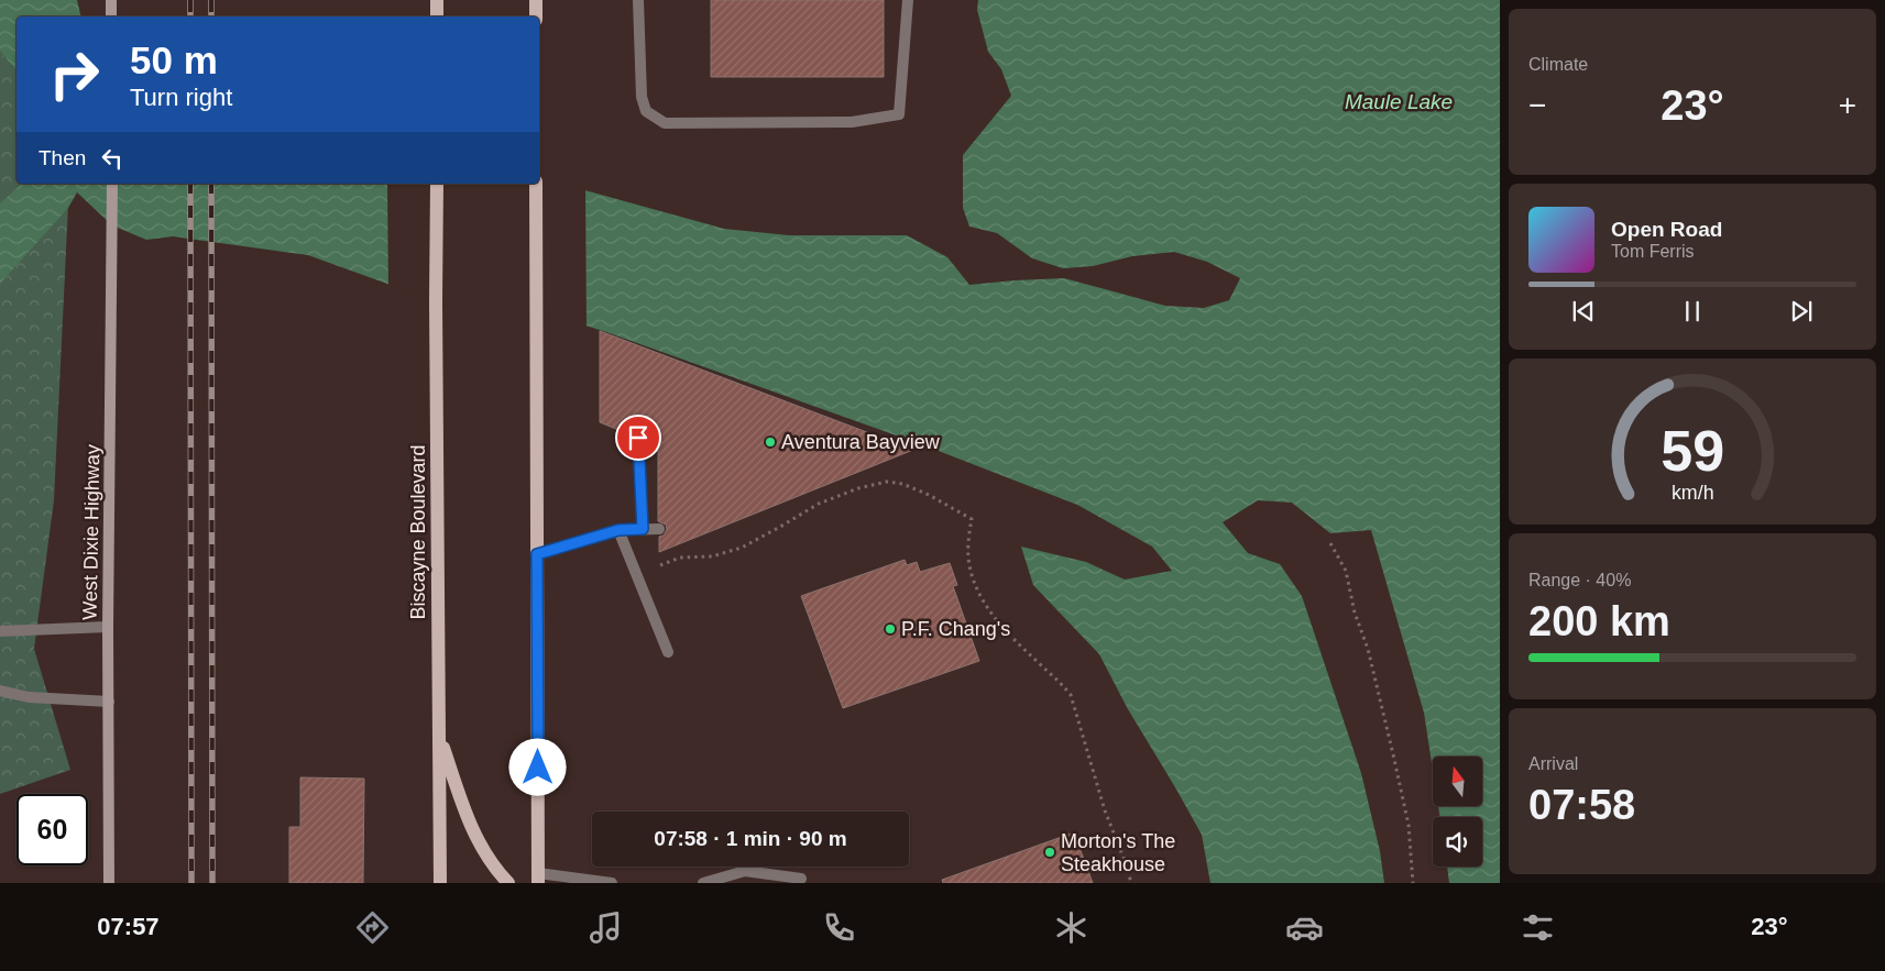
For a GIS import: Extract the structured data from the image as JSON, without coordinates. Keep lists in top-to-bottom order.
{
  "streets": {
    "main road": ["Biscayne Boulevard"],
    "street": ["West Dixie Highway"]
  },
  "water": ["Maule Lake"],
  "places": ["Aventura Bayview", "P.F. Chang's", "Morton's The Steakhouse"],
  "north": "top",
  "page": {
    "tile": [
      "Climate",
      ["Range · 40%", "200 km"],
      ["Arrival", "07:58"]
    ],
    "turn": ["50 m", "Turn right"],
    "heat": ["−", "23°", "+"],
    "then": "Then",
    "song": ["Open Road", "Tom Ferris"],
    "limit": "60",
    "trip": "07:58 · 1 min · 90 m",
    "tabs": ["07:57", "23°"],
    "gauge": ["59", "km/h"]
  }
}
